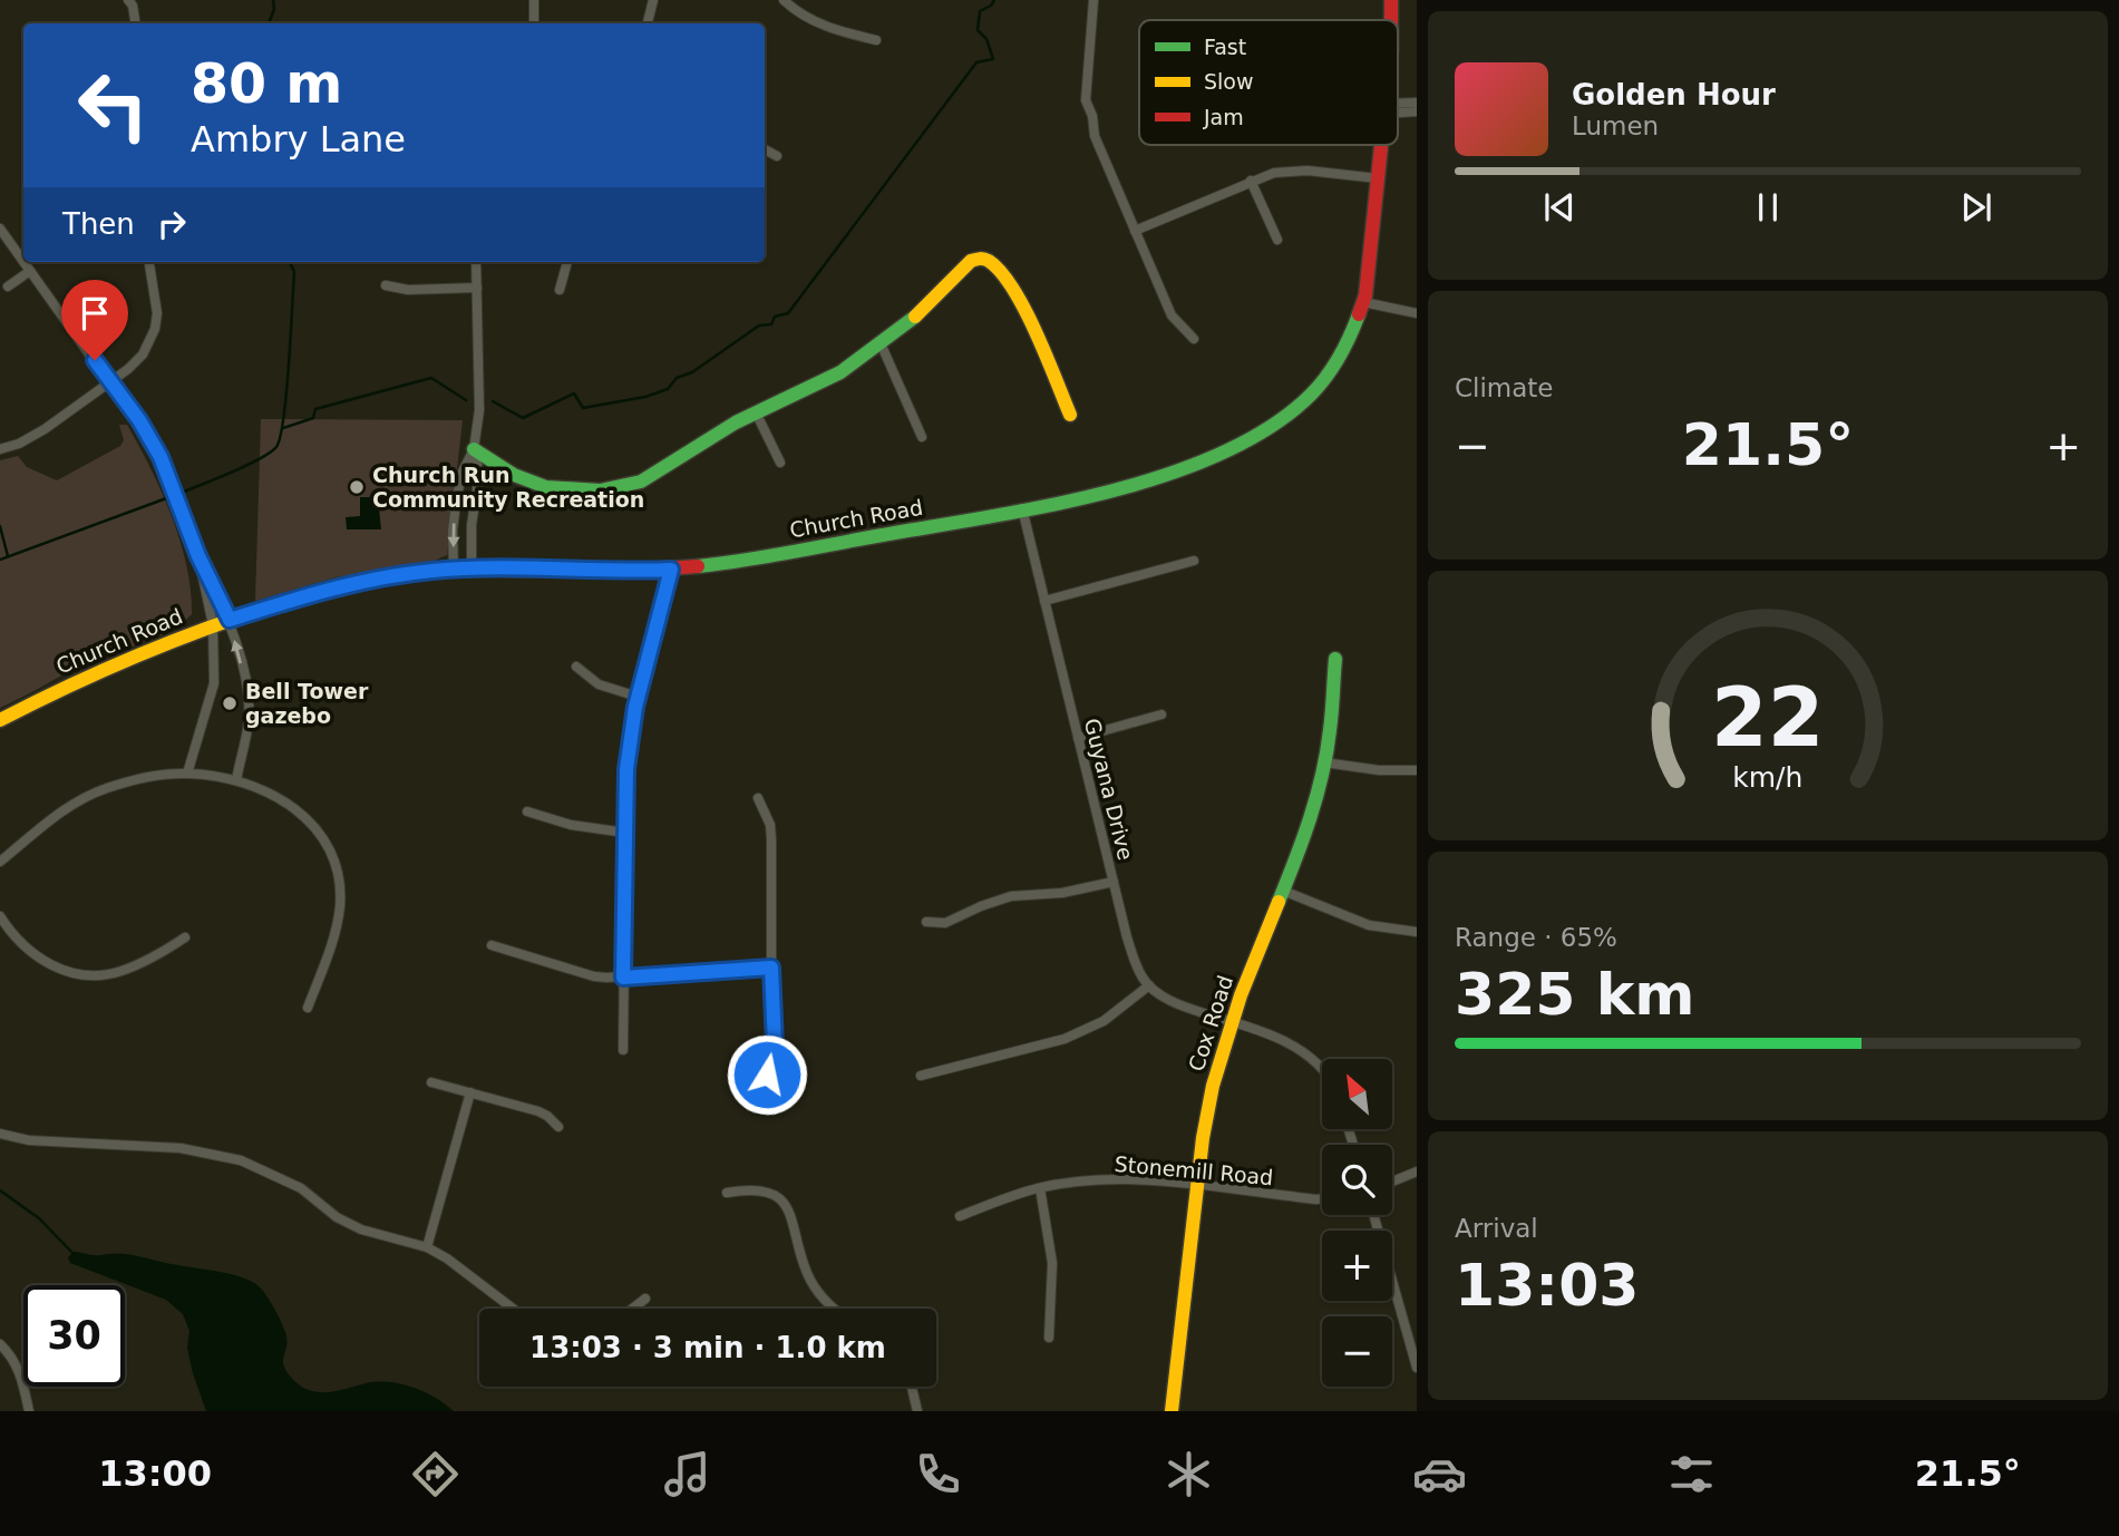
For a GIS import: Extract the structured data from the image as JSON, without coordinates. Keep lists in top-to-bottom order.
{
  "streets": {
    "main road": ["Church Road", "Cox Road"],
    "street": ["Guyana Drive", "Stonemill Road"]
  },
  "crossings": [
    ["Church Road", "Guyana Drive"],
    ["Cox Road", "Stonemill Road"]
  ],
  "places": ["Church Run Community Recreation", "Bell Tower gazebo"],
  "legend": ["Fast", "Slow", "Jam"],
  "north": "top left",
  "page": {
    "turn": ["80 m", "Ambry Lane"],
    "song": ["Golden Hour", "Lumen"],
    "then": "Then",
    "tile": [
      "Climate",
      ["Range · 65%", "325 km"],
      ["Arrival", "13:03"]
    ],
    "heat": ["−", "21.5°", "+"],
    "map_buttons": ["+", "−"],
    "limit": "30",
    "trip": "13:03 · 3 min · 1.0 km",
    "tabs": ["13:00", "21.5°"],
    "gauge": ["22", "km/h"]
  }
}
